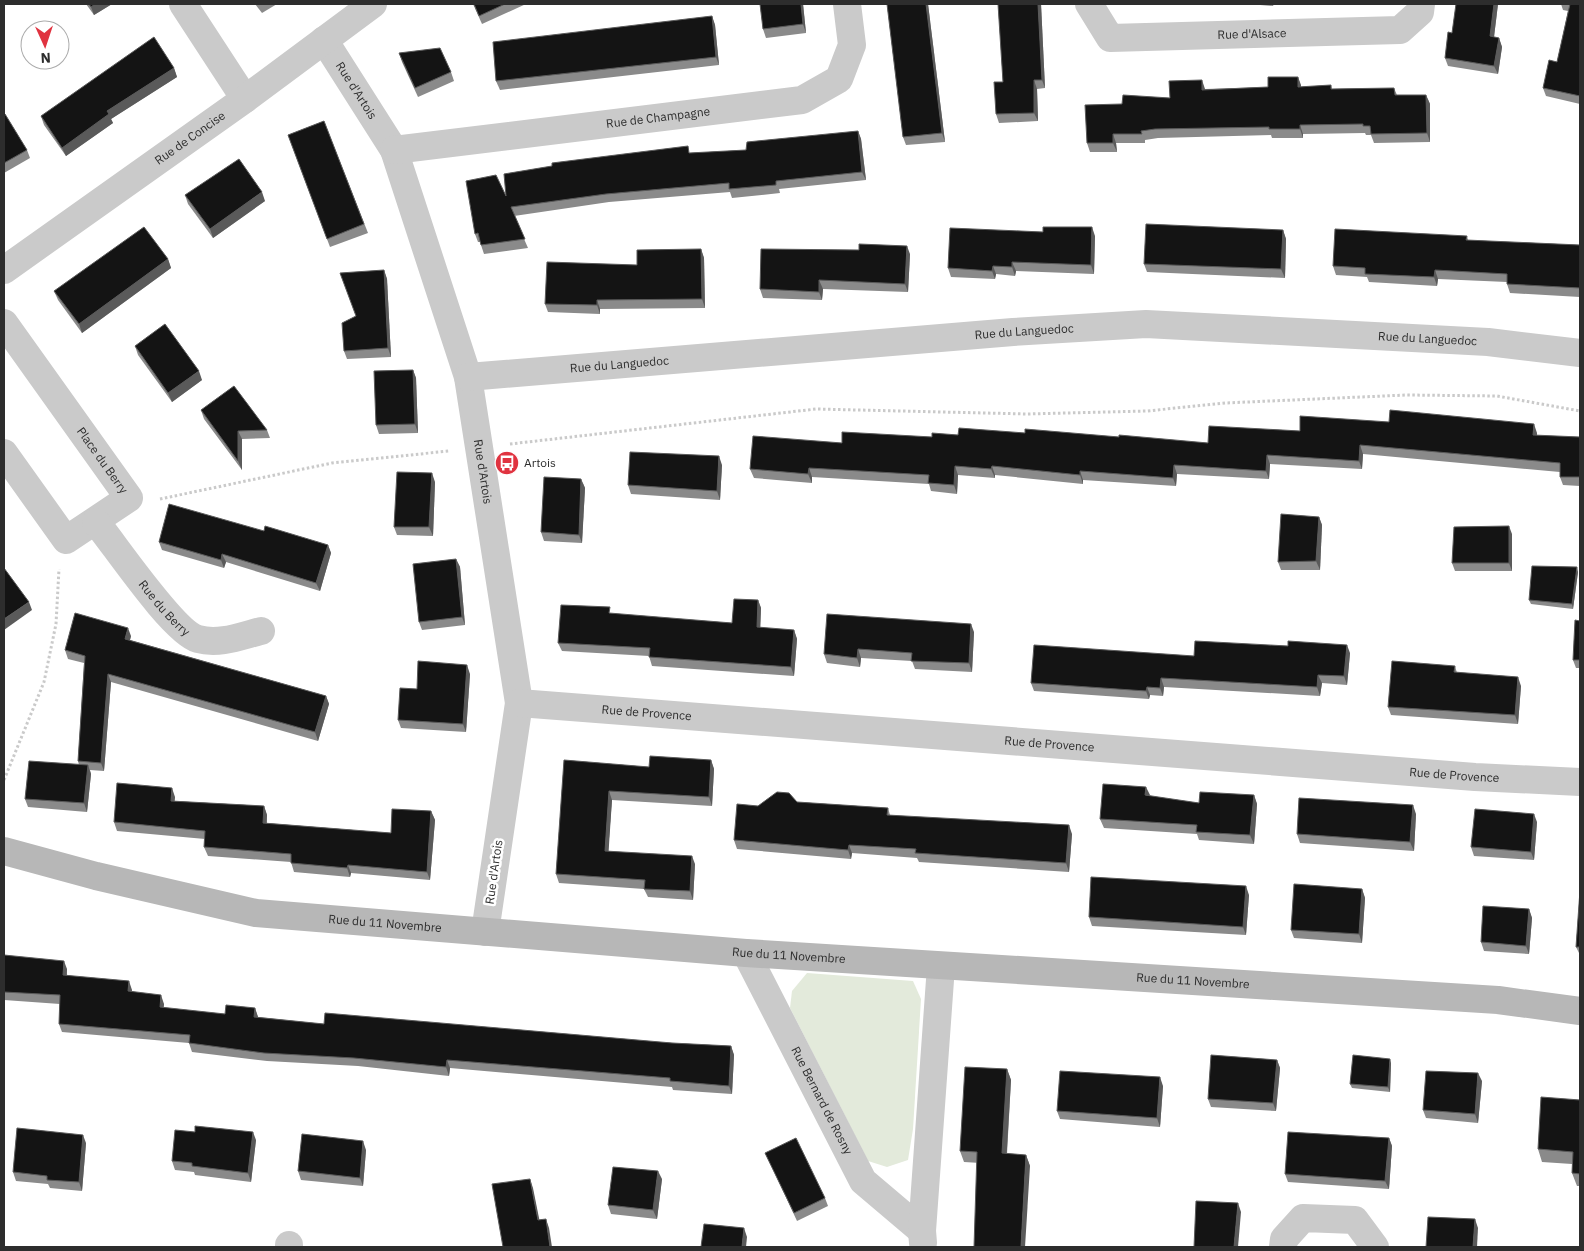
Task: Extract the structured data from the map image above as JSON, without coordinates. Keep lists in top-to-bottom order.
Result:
{
  "streets": {
    "street": [
      "Rue d'Alsace",
      "Rue d'Artois",
      "Rue de Champagne",
      "Rue de Concise",
      "Rue du Languedoc",
      "Place du Berry",
      "Rue du Berry",
      "Rue de Provence",
      "Rue du 11 Novembre",
      "Rue Bernard de Rosny"
    ]
  },
  "crossings": [
    ["Rue d'Artois", "Rue de Champagne"],
    ["Rue d'Artois", "Rue de Concise"],
    ["Rue d'Artois", "Rue du Languedoc"],
    ["Rue d'Artois", "Rue de Provence"],
    ["Rue d'Artois", "Rue du 11 Novembre"],
    ["Place du Berry", "Rue du Berry"],
    ["Rue du 11 Novembre", "Rue Bernard de Rosny"]
  ],
  "places": {
    "bus stop": ["Artois"]
  },
  "north": "bottom"
}
